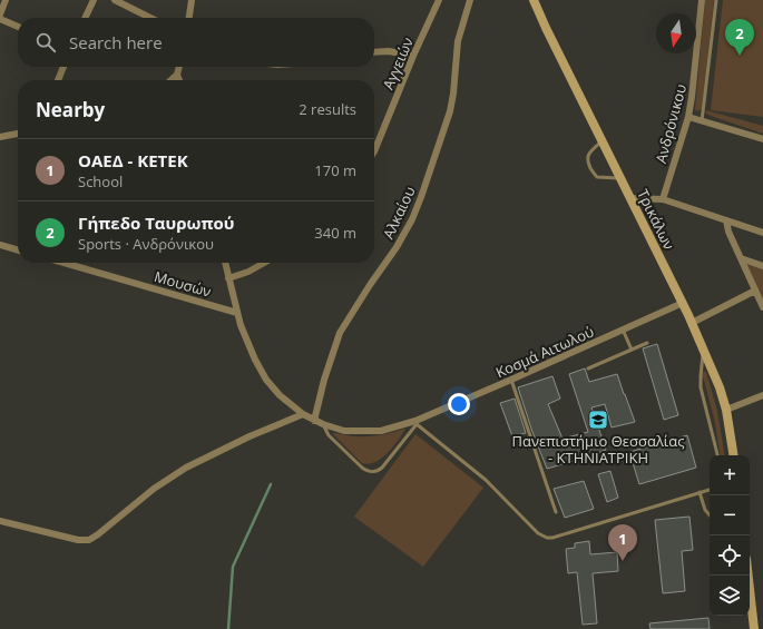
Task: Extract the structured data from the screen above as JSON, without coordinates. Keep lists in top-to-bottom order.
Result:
{
  "streets": {
    "main road": ["Τρικάλων"],
    "street": [
      "Αγγειών",
      "Ανδρόνικου",
      "Αλκαίου",
      "Μουσών",
      "Κοσμά Αιτωλού"
    ]
  },
  "crossings": [
    ["Αλκαίου", "Κοσμά Αιτωλού"],
    ["Τρικάλων", "Κοσμά Αιτωλού"],
    ["Μουσών", "Κοσμά Αιτωλού"]
  ],
  "places": {
    "school or university": ["Πανεπιστήμιο Θεσσαλίας - ΚΤΗΝΙΑΤΡΙΚΗ"]
  },
  "north": "bottom",
  "page": {
    "search": "Search here",
    "pins": ["2", "1"],
    "heading": ["Nearby", "2 results"],
    "list": [
      {
        "mark": "1",
        "name": "ΟΑΕΔ - ΚΕΤΕΚ",
        "note": "School",
        "value": "170 m"
      },
      {
        "mark": "2",
        "name": "Γήπεδο Ταυρωπού",
        "note": "Sports · Ανδρόνικου",
        "value": "340 m"
      }
    ],
    "map_buttons": ["+", "−"]
  }
}
